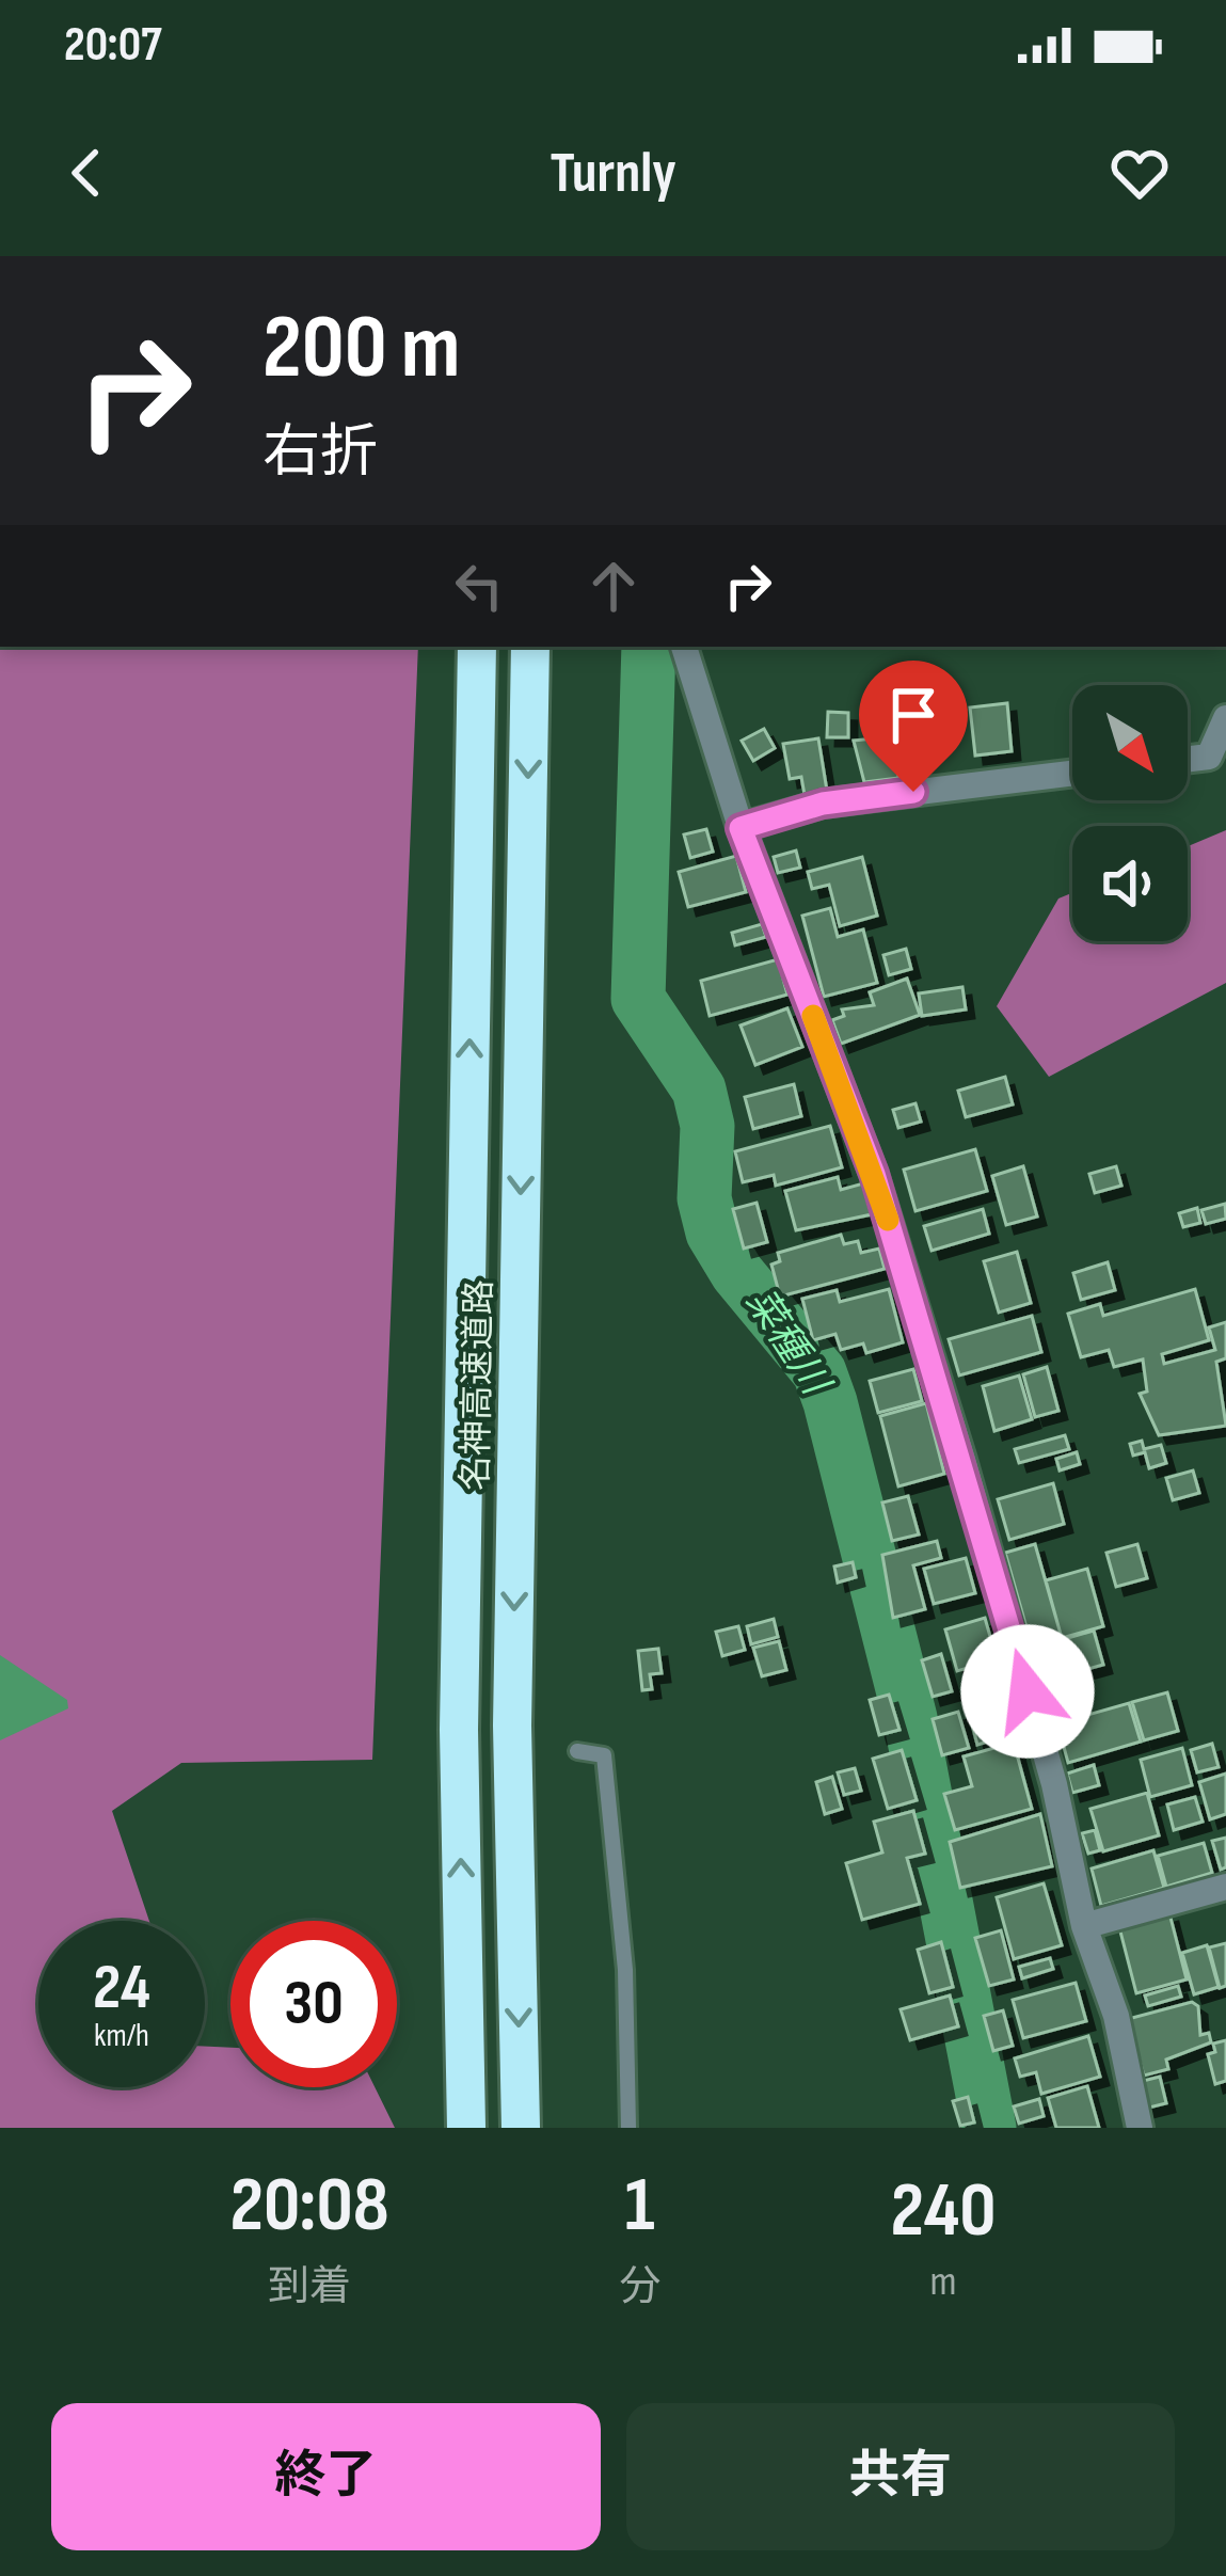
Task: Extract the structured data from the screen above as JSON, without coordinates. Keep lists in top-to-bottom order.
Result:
{
  "streets": {
    "highway": ["名神高速道路"]
  },
  "water": ["菜種川"],
  "north": "bottom right",
  "page": {
    "status": "20:07",
    "header": "Turnly",
    "turn": ["200 m", "右折"],
    "speed": "24 km/h",
    "limit": "30",
    "eta": [
      "20:08",
      "到着",
      "1",
      "分",
      "240",
      "m"
    ],
    "buttons": ["終了", "共有"]
  }
}
